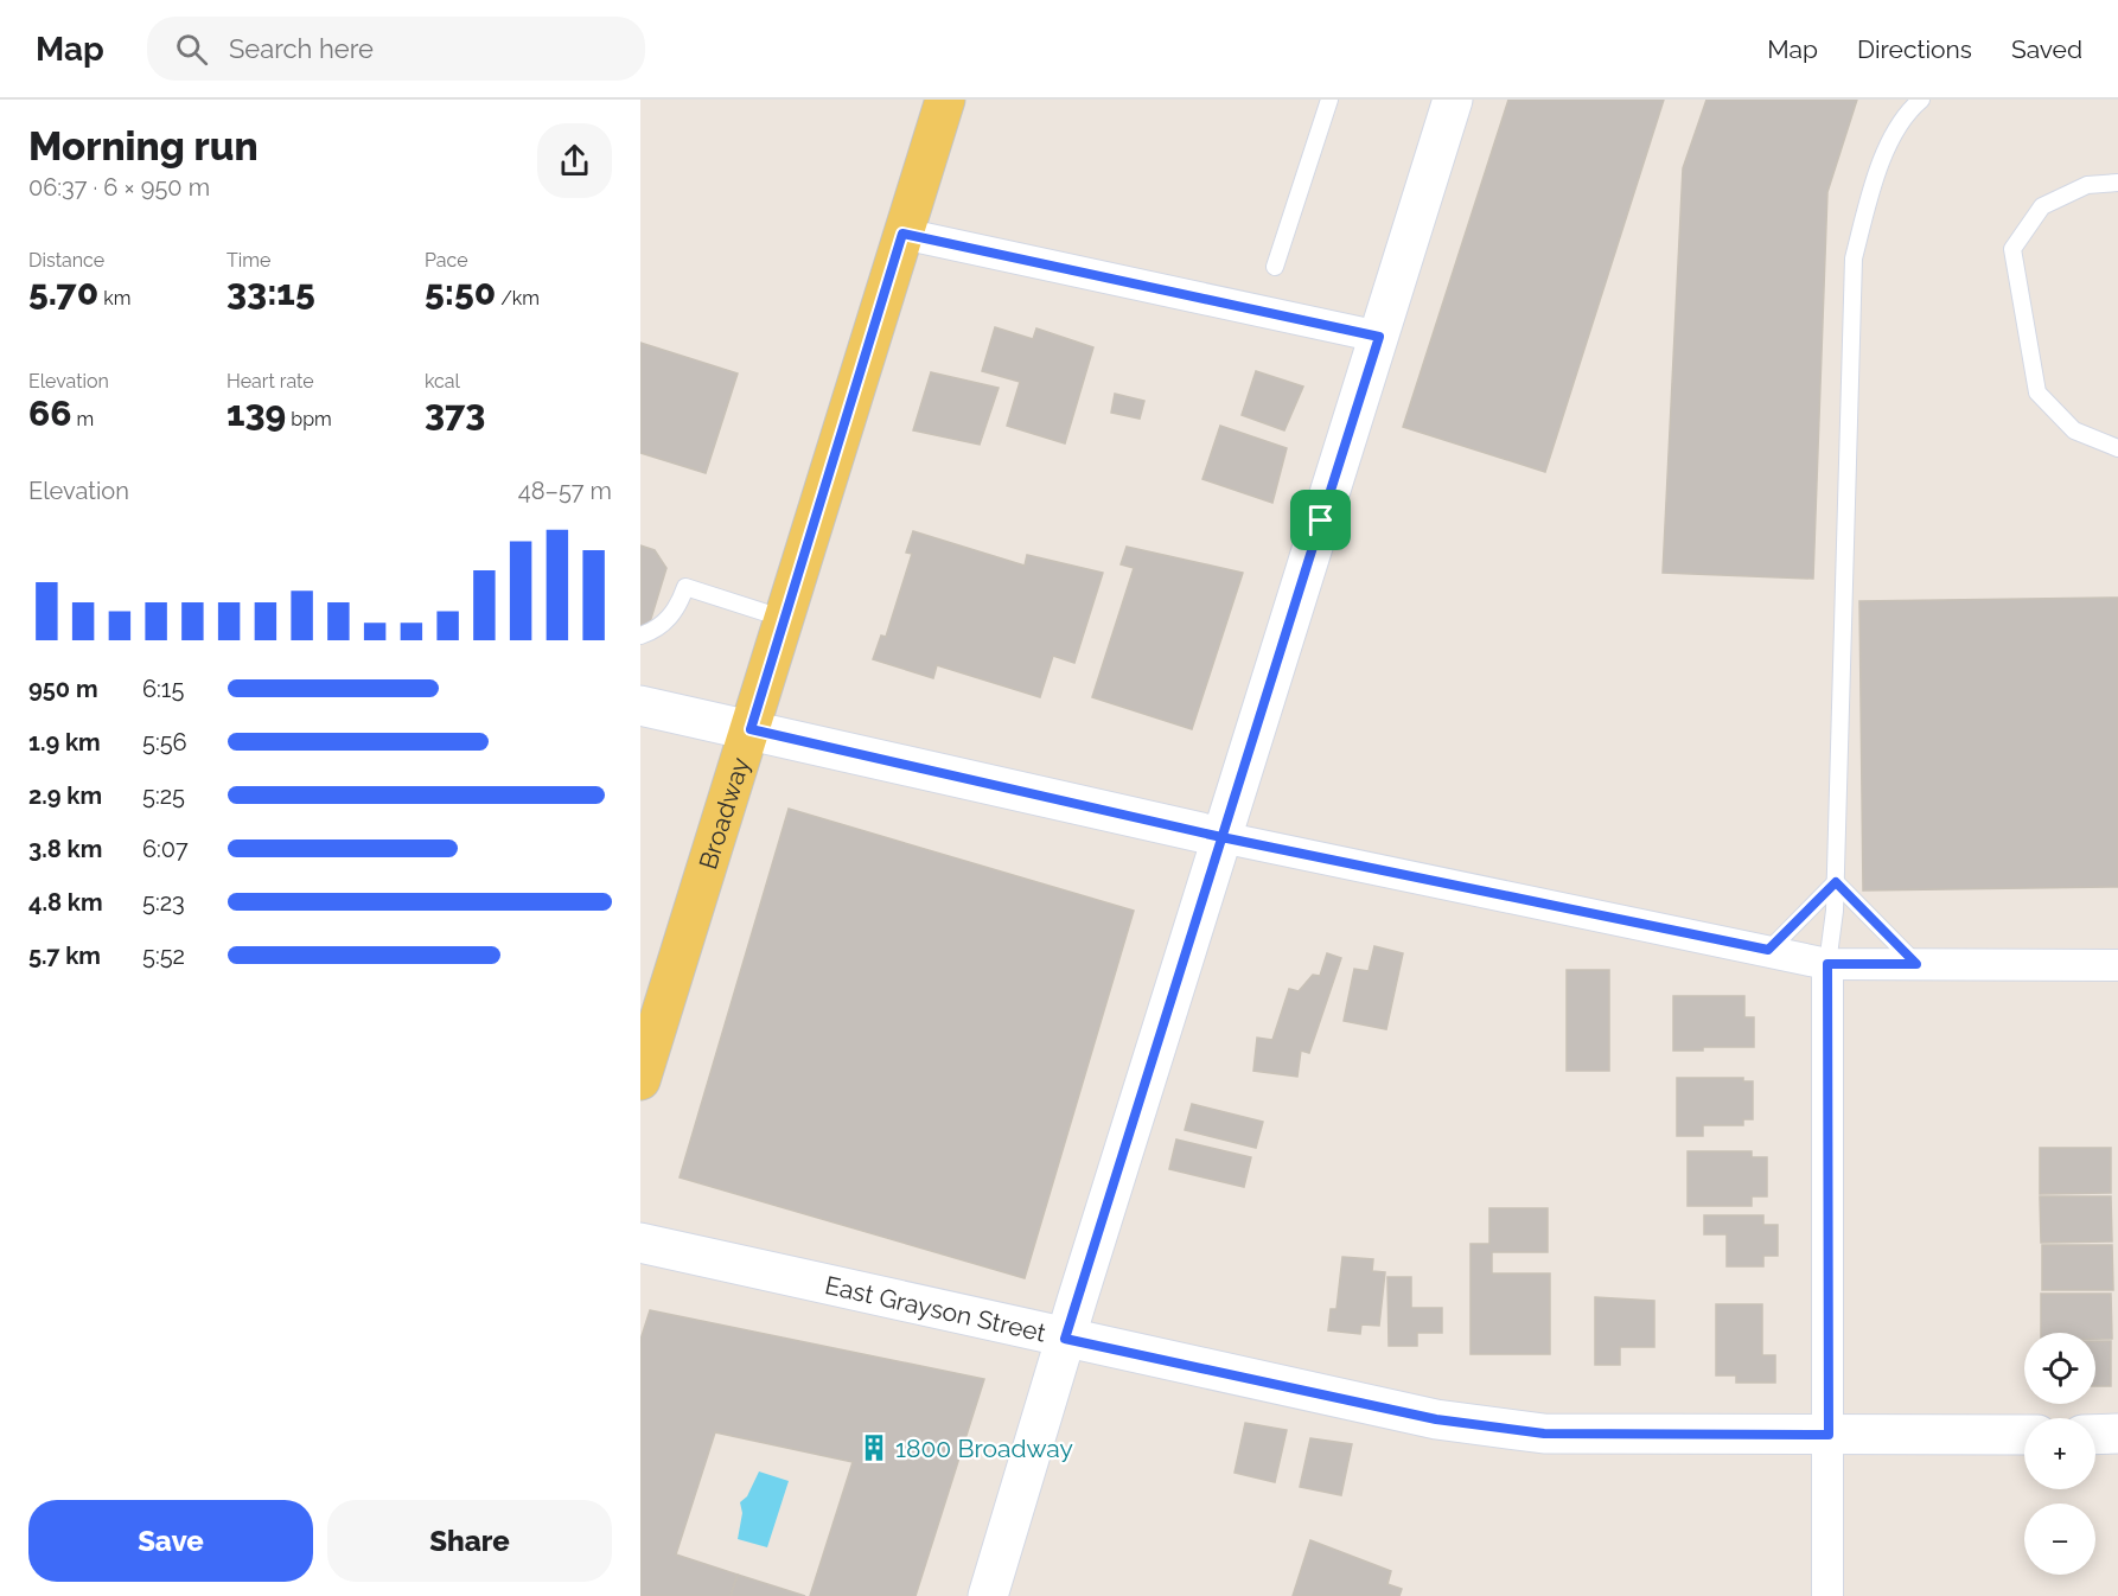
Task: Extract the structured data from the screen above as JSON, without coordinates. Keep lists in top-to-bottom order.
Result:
{
  "streets": {
    "main road": ["Broadway"],
    "street": ["East Grayson Street"]
  },
  "places": {
    "building": ["1800 Broadway"]
  },
  "page": {
    "header": "Map",
    "search": "Search here",
    "nav": ["Map", "Directions", "Saved"],
    "heading": ["Morning run", "06:37 · 6 × 950 m"],
    "stats": [
      ["Distance", "5.70 km"],
      ["Time", "33:15"],
      ["Pace", "5:50 /km"],
      ["Elevation", "66 m"],
      ["Heart rate", "139 bpm"],
      ["kcal", "373"]
    ],
    "chart": ["Elevation", "48–57 m"],
    "list": [
      {
        "name": "950 m",
        "note": "6:15"
      },
      {
        "name": "1.9 km",
        "note": "5:56"
      },
      {
        "name": "2.9 km",
        "note": "5:25"
      },
      {
        "name": "3.8 km",
        "note": "6:07"
      },
      {
        "name": "4.8 km",
        "note": "5:23"
      },
      {
        "name": "5.7 km",
        "note": "5:52"
      }
    ],
    "map_buttons": ["+", "−"],
    "buttons": ["Save", "Share"]
  }
}
